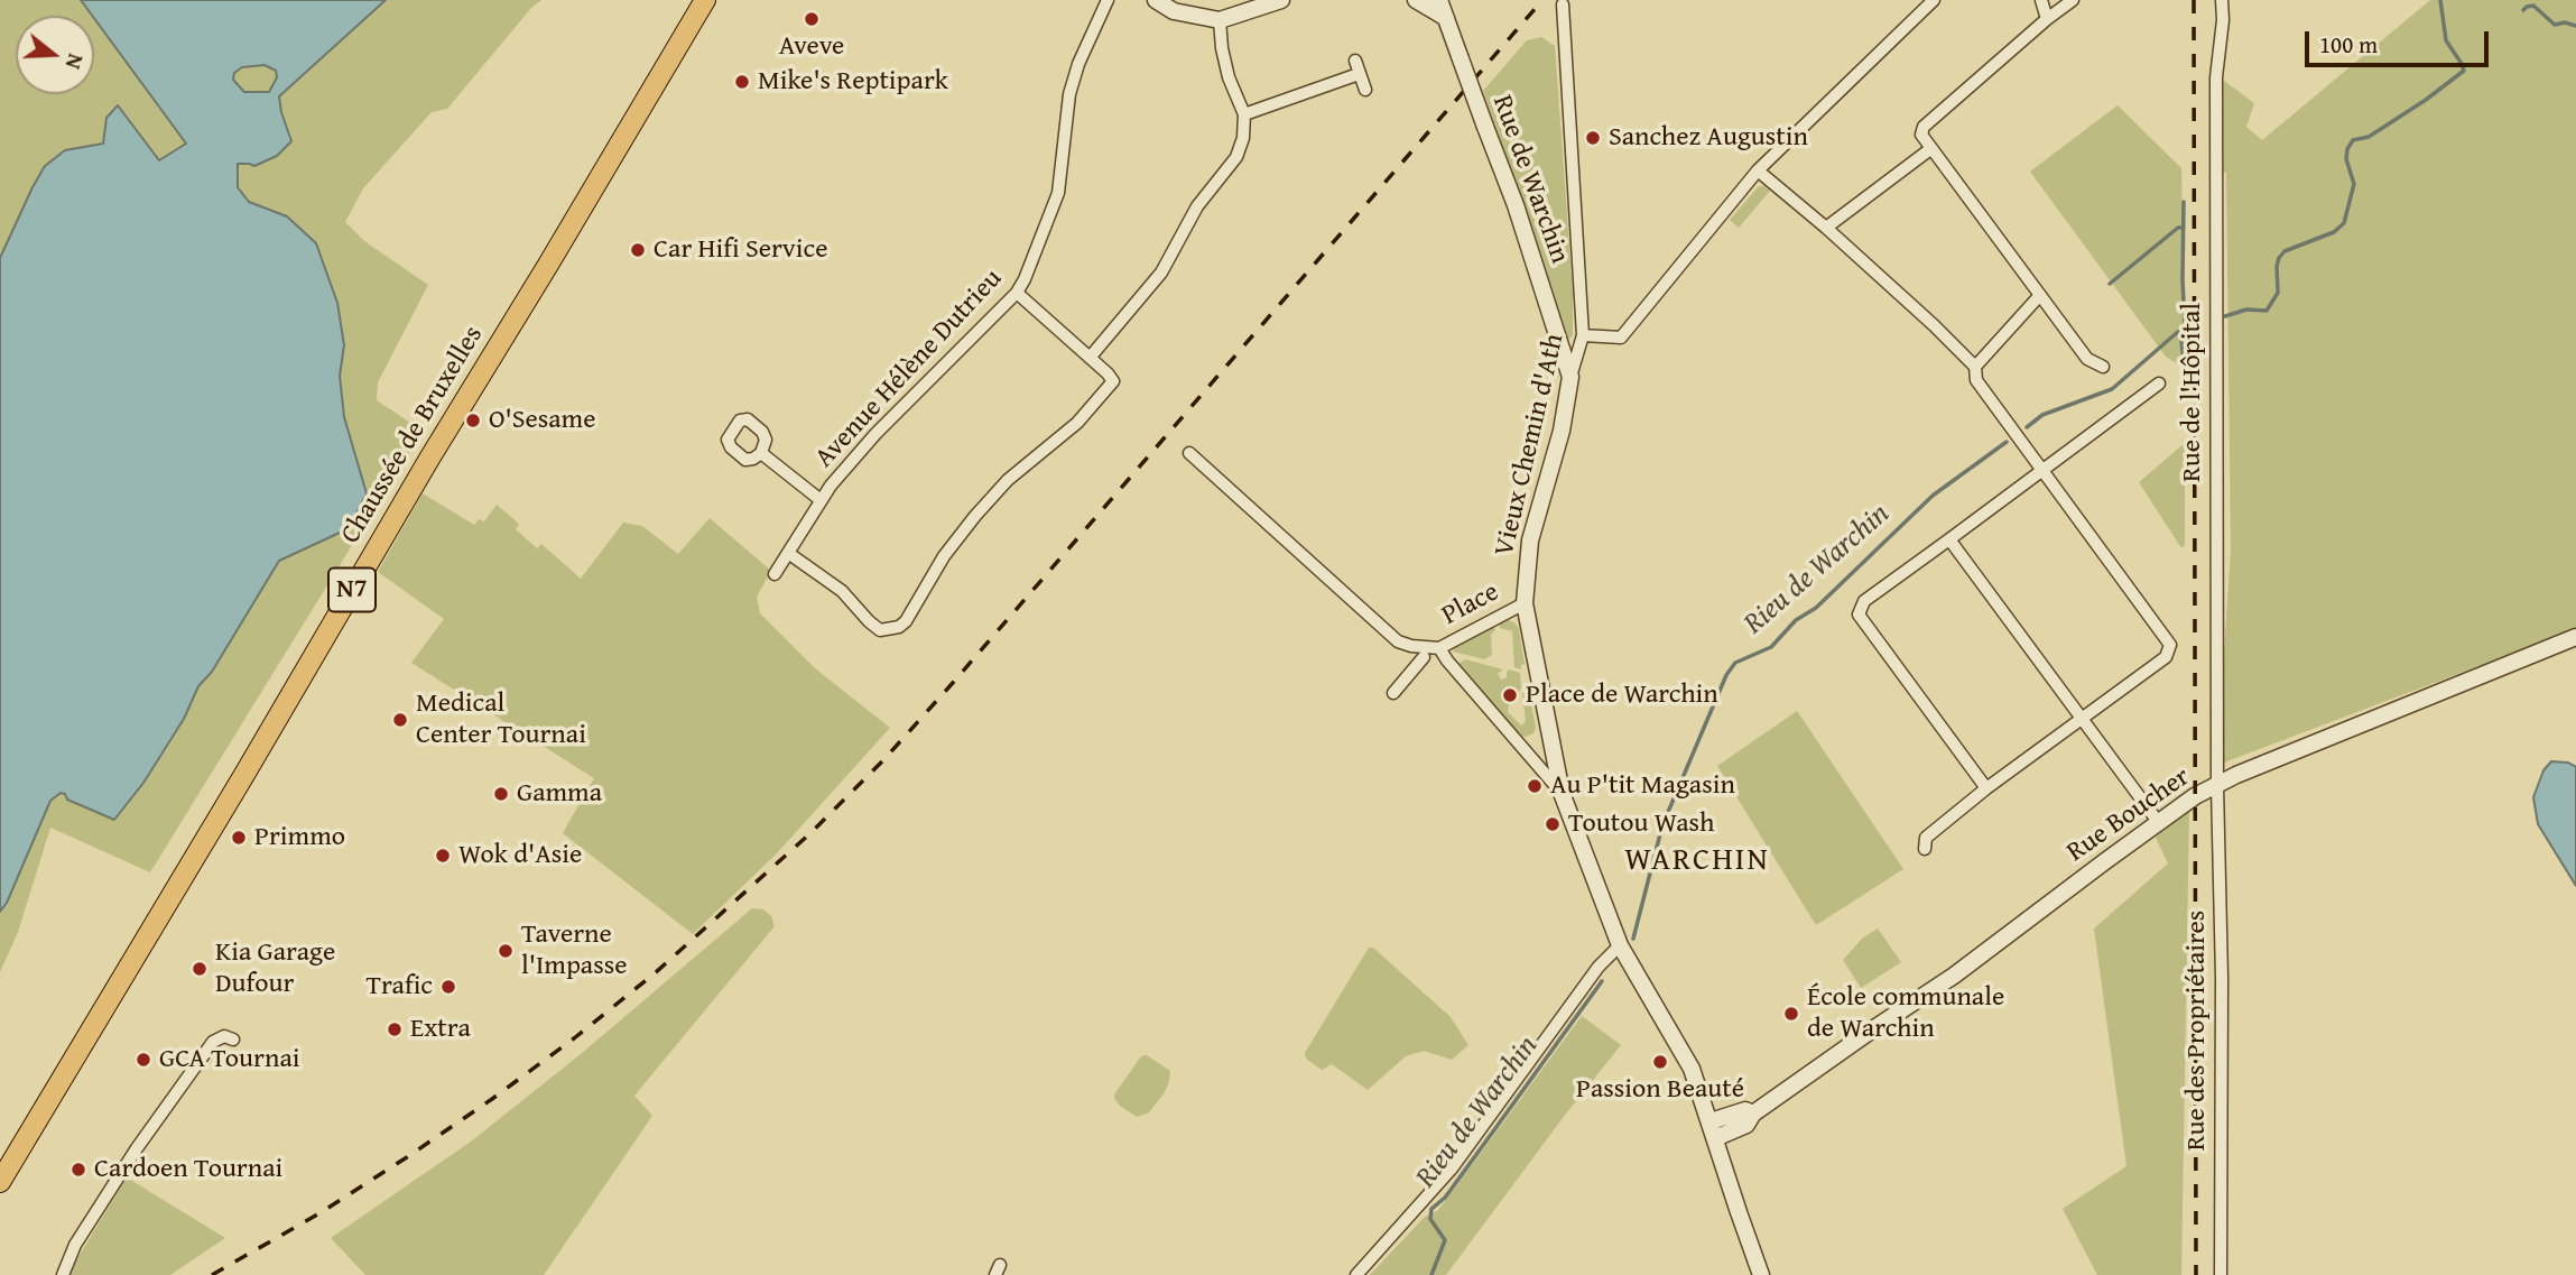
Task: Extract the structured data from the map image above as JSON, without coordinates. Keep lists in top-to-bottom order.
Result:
{
  "streets": {
    "main road": ["Chaussée de Bruxelles", "N7"],
    "street": [
      "Rue de Warchin",
      "Avenue Hélène Dutrieu",
      "Rue de l'Hôpital",
      "Vieux Chemin d'Ath",
      "Place",
      "Rue Boucher",
      "Rue des Propriétaires"
    ]
  },
  "crossings": [
    ["Rue de Warchin", "Vieux Chemin d'Ath"],
    ["Rue de l'Hôpital", "Rue Boucher"],
    ["Rue de l'Hôpital", "Rue des Propriétaires"],
    ["Vieux Chemin d'Ath", "Place"],
    ["Vieux Chemin d'Ath", "Rue Boucher"],
    ["Rue Boucher", "Rue des Propriétaires"]
  ],
  "districts": ["WARCHIN"],
  "water": ["Rieu de Warchin"],
  "places": [
    "Aveve",
    "Mike's Reptipark",
    "Sanchez Augustin",
    "Car Hifi Service",
    "O'Sesame",
    "Place de Warchin",
    "Medical Center Tournai",
    "Au P'tit Magasin",
    "Gamma",
    "Toutou Wash",
    "Primmo",
    "Wok d'Asie",
    "Taverne l'Impasse",
    "Kia Garage Dufour",
    "Trafic",
    "École communale de Warchin",
    "Extra",
    "GCA Tournai",
    "Passion Beauté",
    "Cardoen Tournai"
  ],
  "scale_bar": "100 m",
  "north": "right"
}
